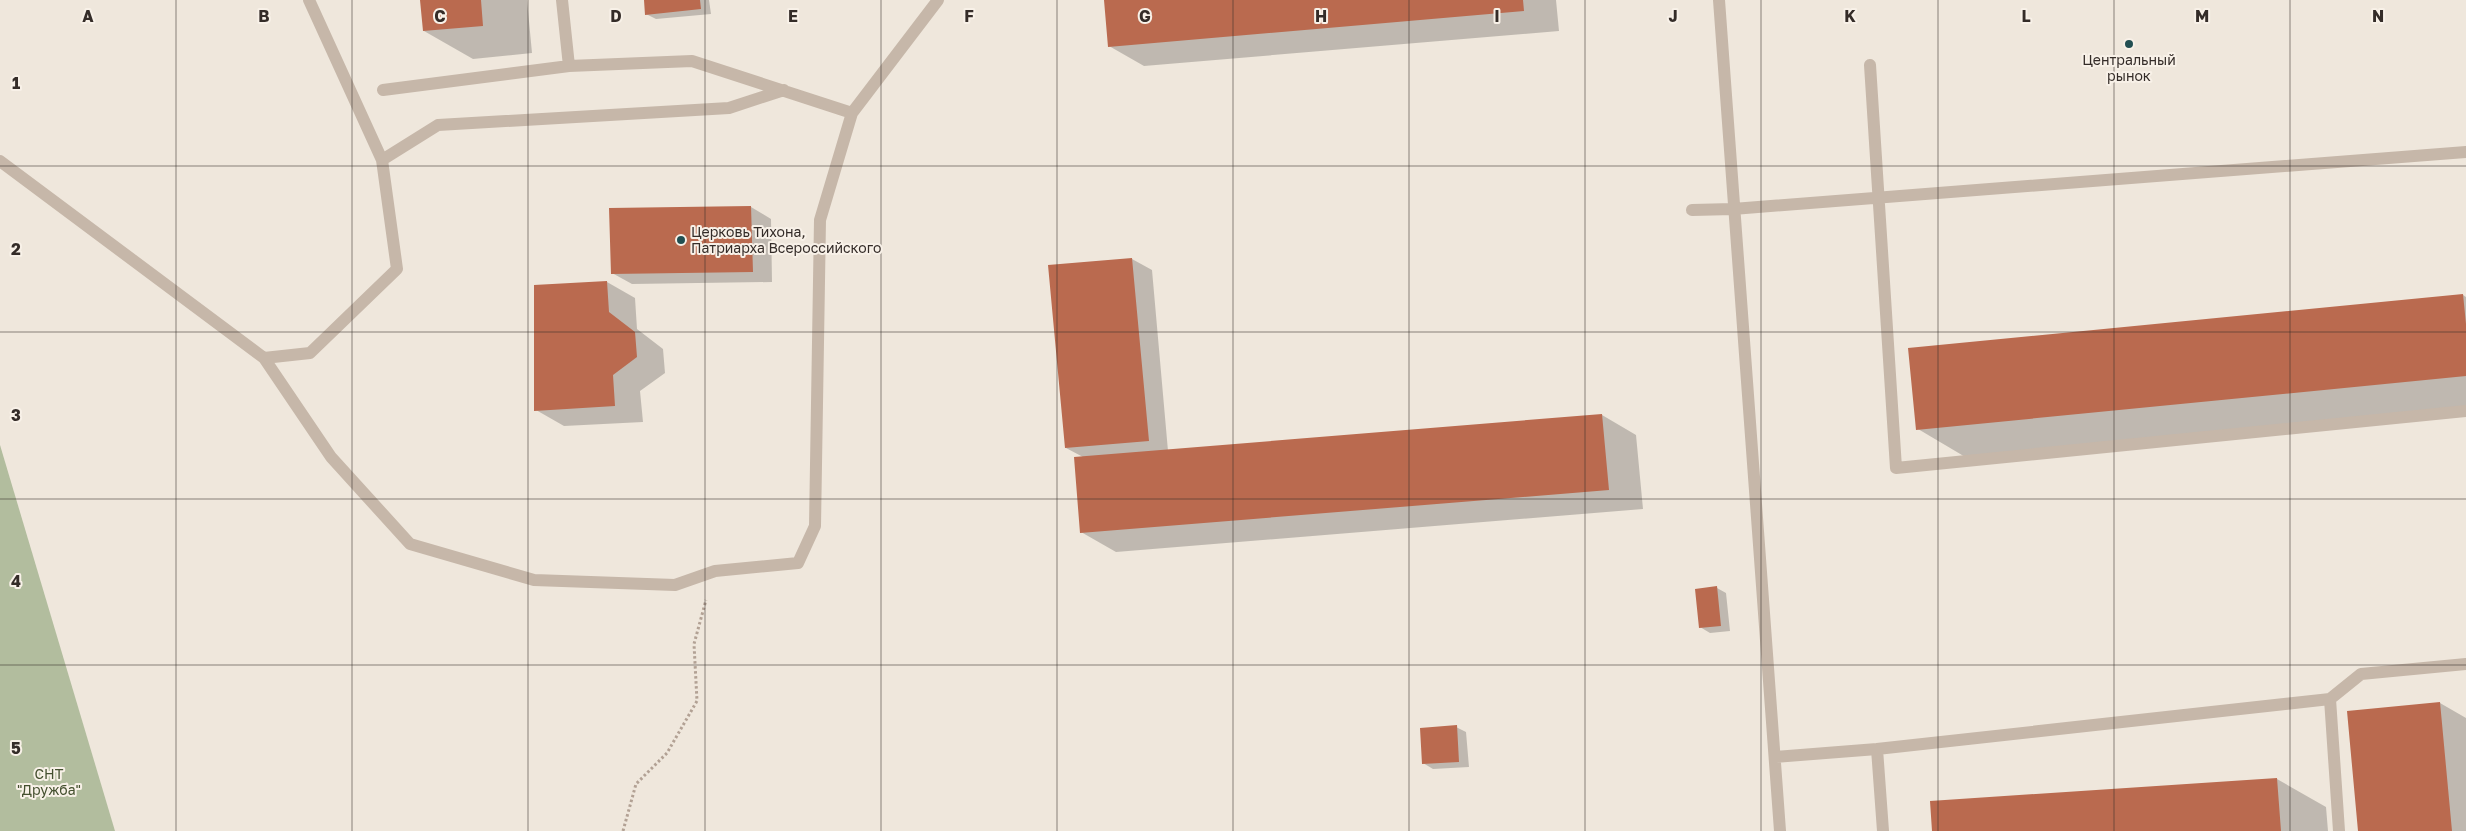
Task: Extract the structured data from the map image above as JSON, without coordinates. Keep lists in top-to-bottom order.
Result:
{
  "parks": ["СНТ \"Дружба\""],
  "places": ["Центральный рынок", "Церковь Тихона, Патриарха Всероссийского"],
  "grid": {
    "columns": [
      "A",
      "B",
      "C",
      "D",
      "E",
      "F",
      "G",
      "H",
      "I",
      "J",
      "K",
      "L",
      "M",
      "N"
    ],
    "rows": [
      "1",
      "2",
      "3",
      "4",
      "5"
    ]
  }
}
